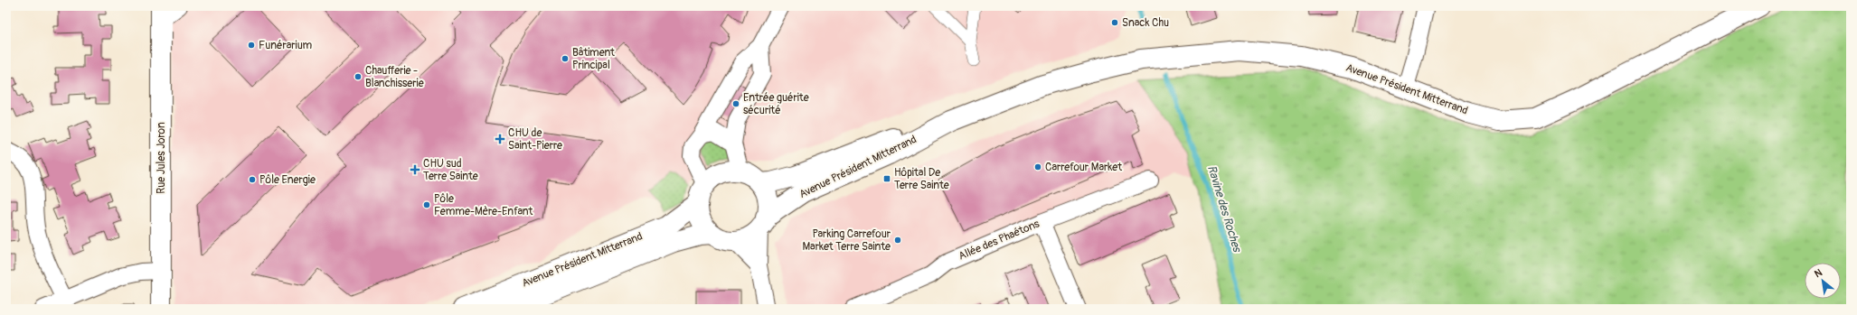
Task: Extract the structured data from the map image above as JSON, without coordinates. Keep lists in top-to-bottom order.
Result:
{
  "streets": {
    "main road": ["Avenue Président Mitterrand", "Rue Jules Joron"],
    "street": ["Allée des Phaétons"]
  },
  "water": ["Ravine des Roches"],
  "places": {
    "other": [
      "Snack Chu",
      "Funérarium",
      "Bâtiment Principal",
      "Chaufferie - Blanchisserie",
      "Entrée guérite sécurité",
      "Carrefour Market",
      "Pôle Energie",
      "Pôle Femme-Mère-Enfant",
      "Parking Carrefour Market Terre Sainte"
    ],
    "health": ["CHU de Saint-Pierre", "CHU sud Terre Sainte"],
    "transit": ["Hôpital De Terre Sainte"]
  },
  "north": "top left"
}
